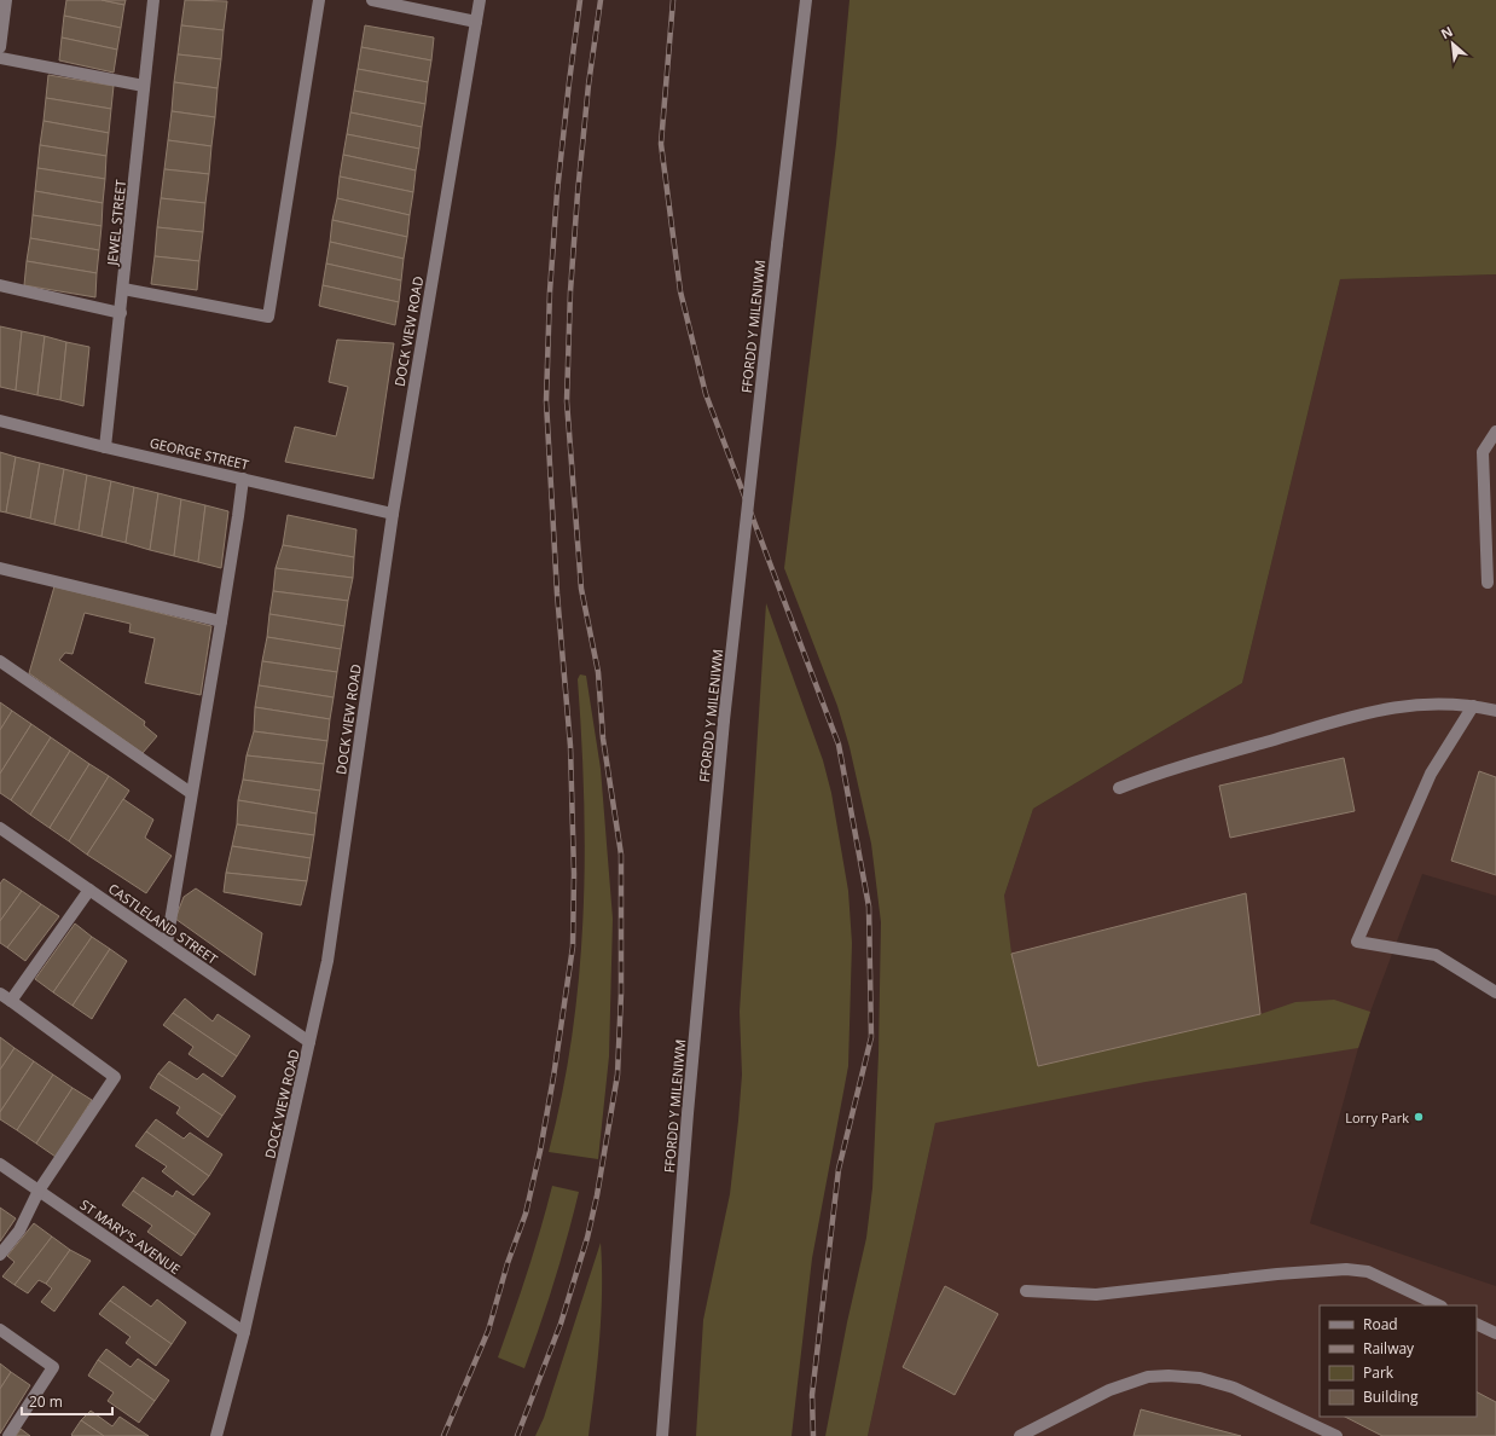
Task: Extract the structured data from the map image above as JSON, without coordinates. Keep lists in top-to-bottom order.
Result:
{
  "streets": {
    "street": [
      "JEWEL STREET",
      "FFORDD Y MILENIWM",
      "DOCK VIEW ROAD",
      "GEORGE STREET",
      "CASTLELAND STREET",
      "ST MARY'S AVENUE"
    ]
  },
  "crossings": [
    ["JEWEL STREET", "GEORGE STREET"],
    ["DOCK VIEW ROAD", "GEORGE STREET"],
    ["DOCK VIEW ROAD", "CASTLELAND STREET"],
    ["DOCK VIEW ROAD", "ST MARY'S AVENUE"]
  ],
  "places": ["Lorry Park"],
  "legend": [
    "Road",
    "Railway",
    "Park",
    "Building"
  ],
  "scale_bar": "20 m",
  "north": "top left"
}
